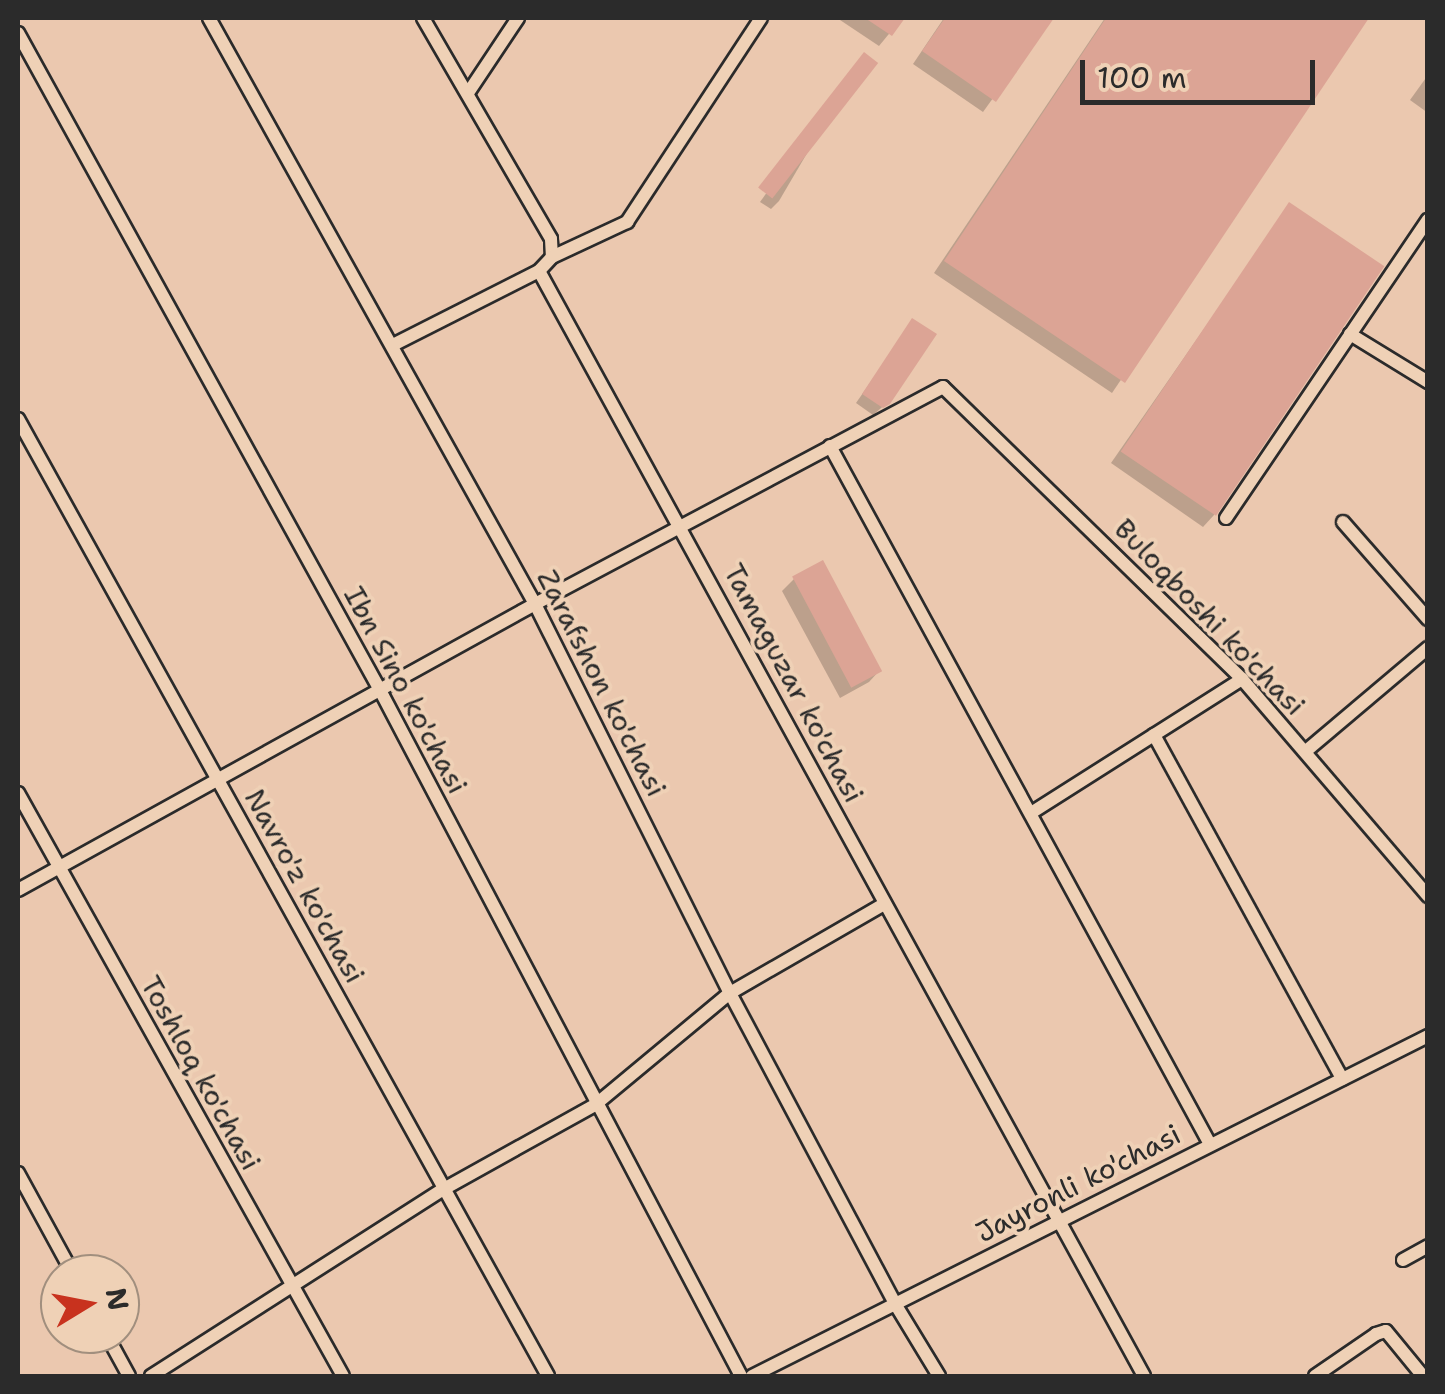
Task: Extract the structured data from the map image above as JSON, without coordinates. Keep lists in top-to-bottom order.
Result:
{
  "streets": {
    "street": [
      "Buloqboshi ko'chasi",
      "Zarafshon ko'chasi",
      "Tamaguzar ko'chasi",
      "Ibn Sino ko'chasi",
      "Navro'z ko'chasi",
      "Toshloq ko'chasi",
      "Jayronli ko'chasi"
    ]
  },
  "crossings": [
    ["Zarafshon ko'chasi", "Jayronli ko'chasi"],
    ["Tamaguzar ko'chasi", "Jayronli ko'chasi"]
  ],
  "scale_bar": "100 m",
  "north": "right"
}
